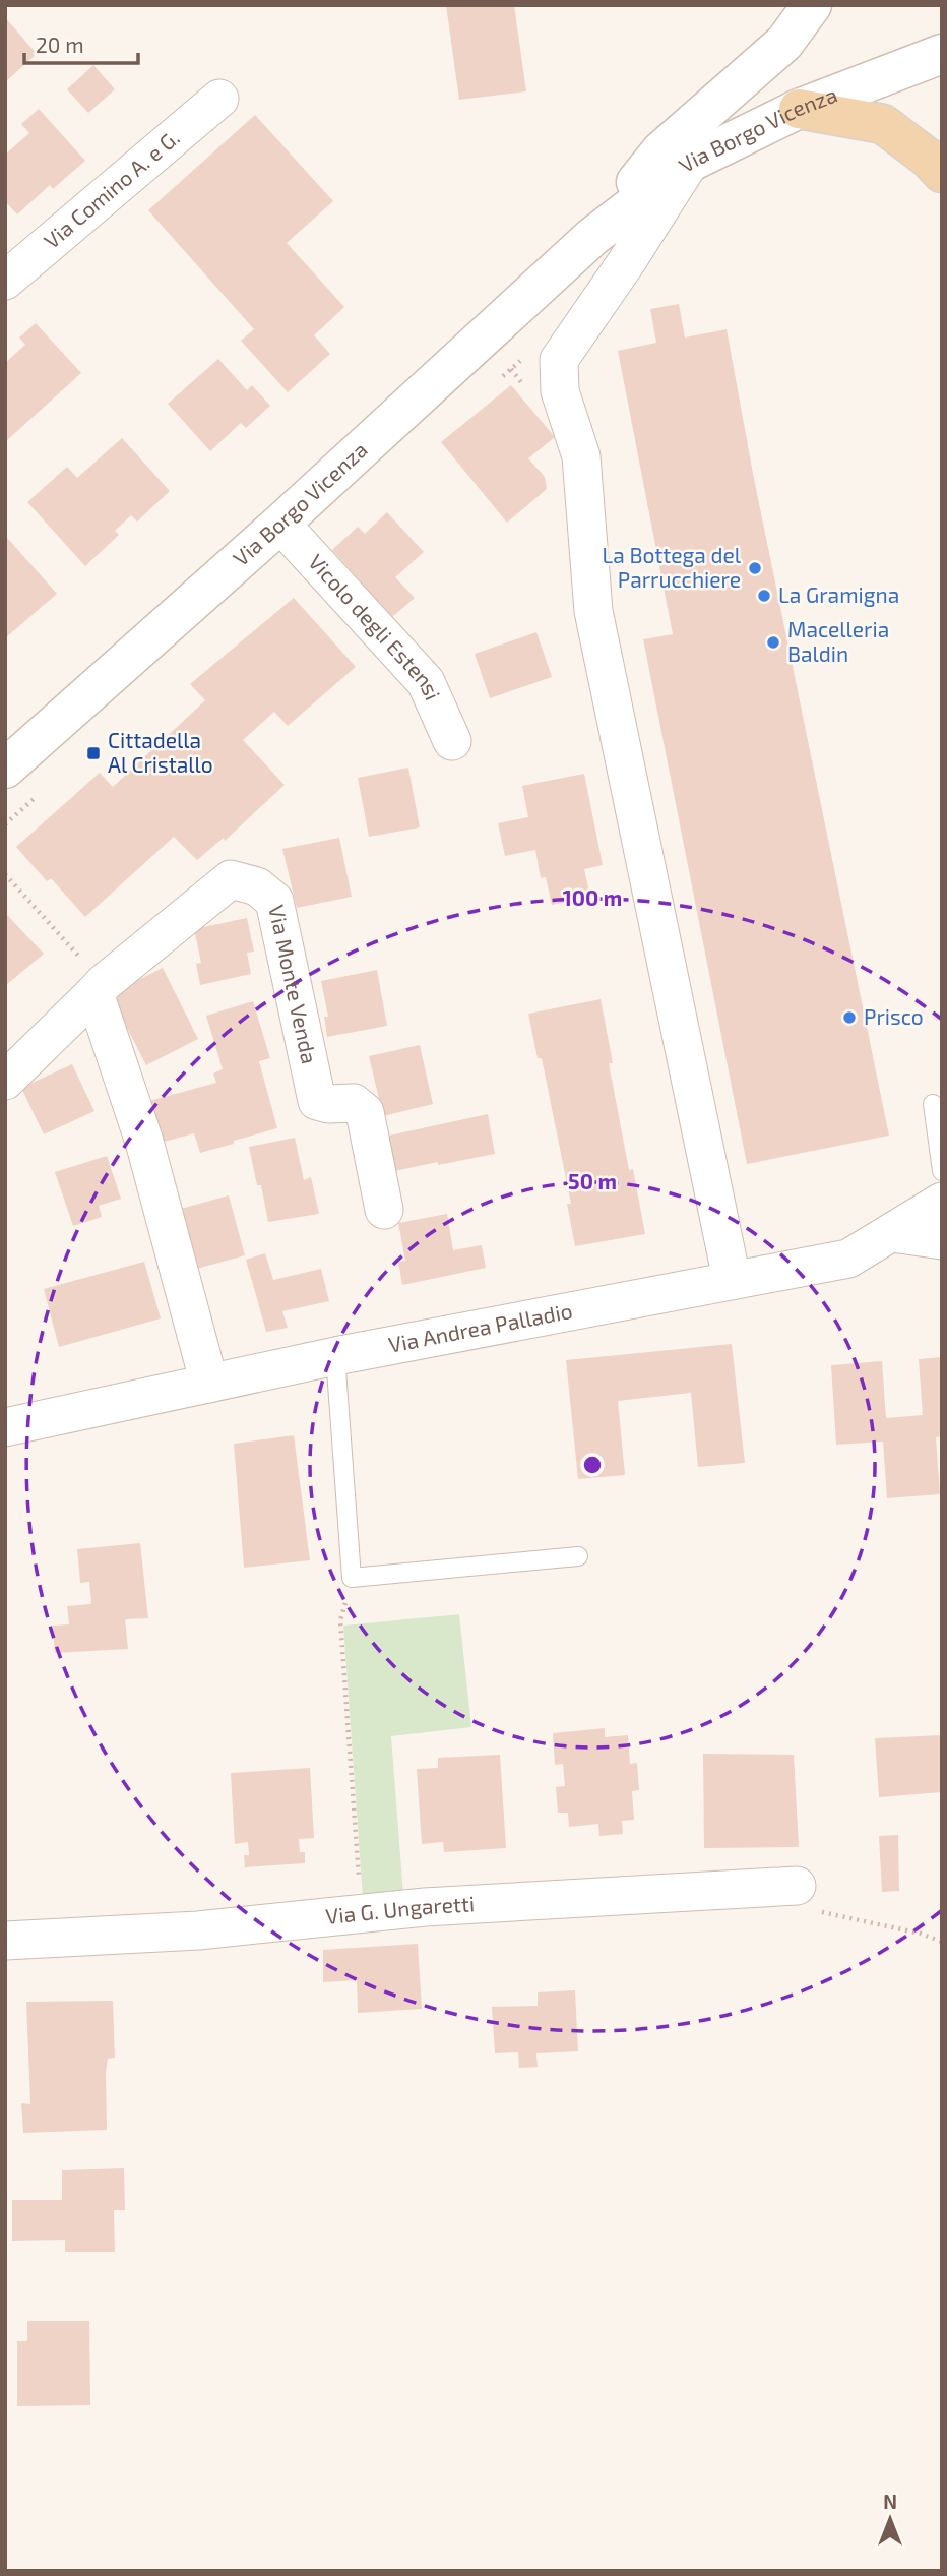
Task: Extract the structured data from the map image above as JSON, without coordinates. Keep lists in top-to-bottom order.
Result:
{
  "streets": {
    "street": [
      "Via Borgo Vicenza",
      "Via Comino A. e G.",
      "Vicolo degli Estensi",
      "Via Monte Venda",
      "Via Andrea Palladio",
      "Via G. Ungaretti"
    ]
  },
  "crossings": [
    ["Via Borgo Vicenza", "Vicolo degli Estensi"]
  ],
  "places": {
    "other": [
      "La Bottega del Parrucchiere",
      "La Gramigna",
      "Macelleria Baldin",
      "Prisco"
    ],
    "transit": ["Cittadella Al Cristallo"]
  },
  "scale_bar": "20 m",
  "north": "top",
  "rings": ["100 m", "50 m"]
}
